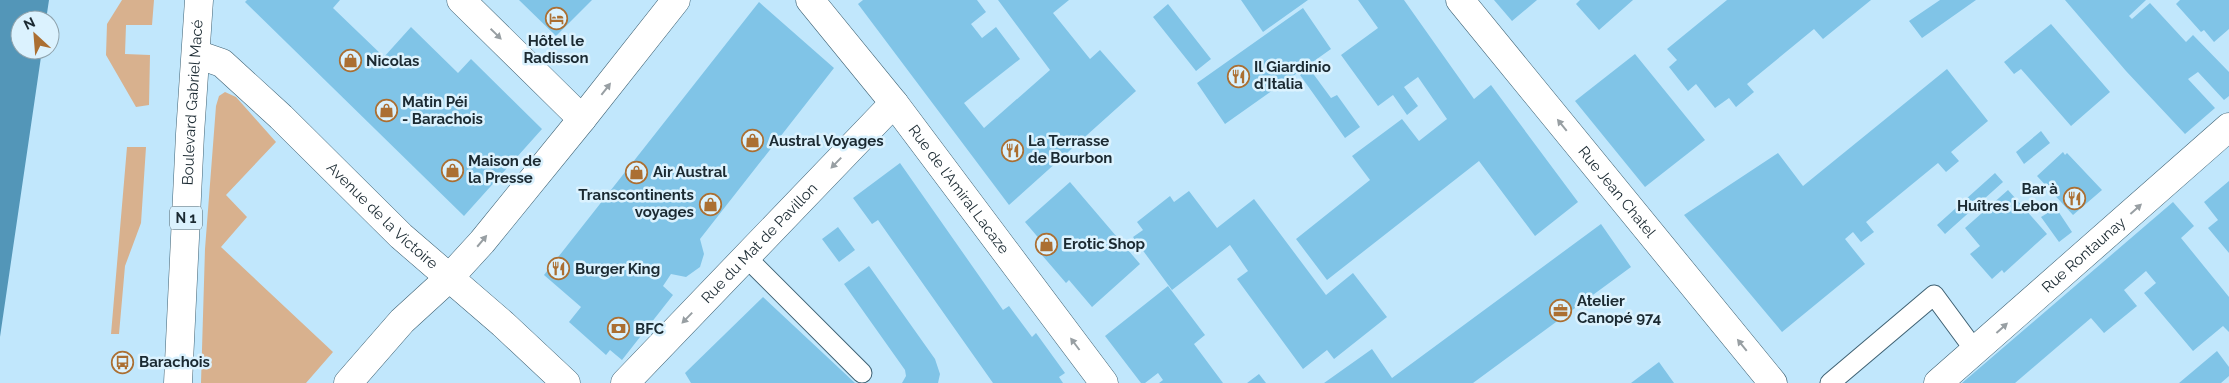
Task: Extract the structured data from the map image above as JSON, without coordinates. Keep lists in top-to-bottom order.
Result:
{
  "streets": {
    "street": [
      "Boulevard Gabriel Macé",
      "Rue de l'Amiral Lacaze",
      "Rue Jean Chatel",
      "Avenue de la Victoire",
      "N 1",
      "Rue du Mat de Pavillon",
      "Rue Rontaunay"
    ]
  },
  "crossings": [
    ["Boulevard Gabriel Macé", "Avenue de la Victoire"],
    ["Rue de l'Amiral Lacaze", "Rue du Mat de Pavillon"]
  ],
  "one_way": ["Rue de l'Amiral Lacaze", "Rue Jean Chatel", "Rue Rontaunay"],
  "places": {
    "hotel": ["Hôtel le Radisson"],
    "shop": [
      "Nicolas",
      "Matin Péi - Barachois",
      "Austral Voyages",
      "Maison de la Presse",
      "Air Austral",
      "Transcontinents voyages",
      "Erotic Shop"
    ],
    "restaurant": [
      "Il Giardinio d'Italia",
      "La Terrasse de Bourbon",
      "Bar à Huîtres Lebon",
      "Burger King"
    ],
    "office": ["Atelier Canopé 974"],
    "bank": ["BFC"],
    "bus stop": ["Barachois"]
  },
  "north": "top left"
}
